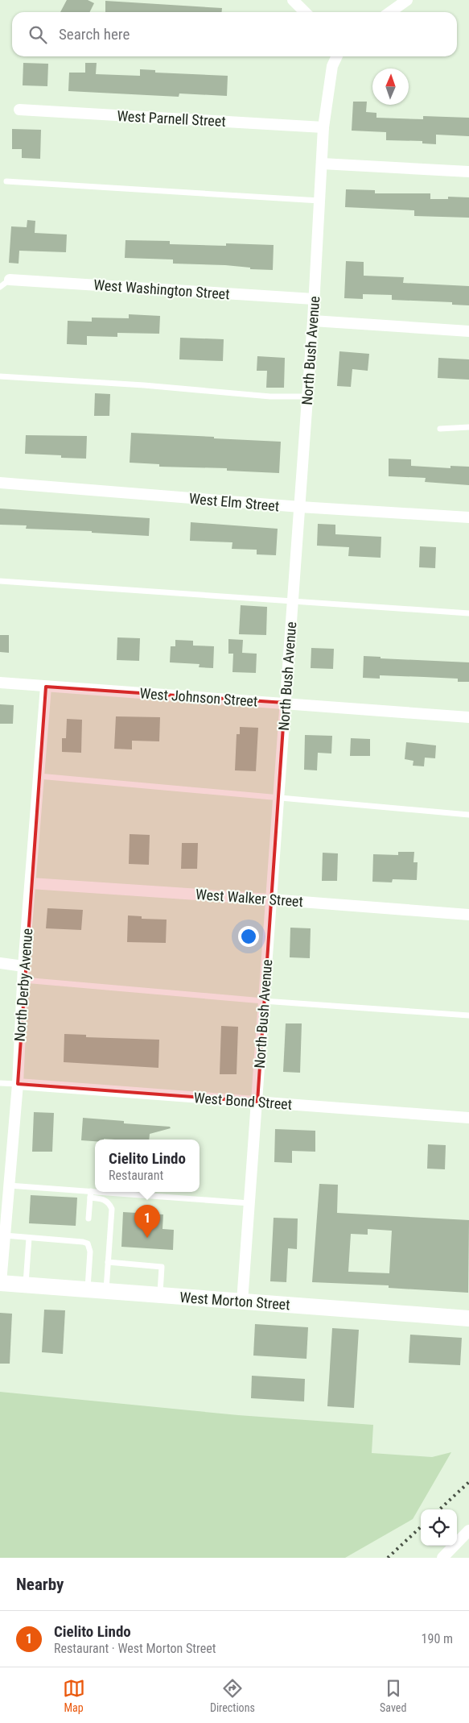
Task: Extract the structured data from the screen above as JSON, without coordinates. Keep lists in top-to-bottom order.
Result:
{
  "streets": {
    "main road": ["West Morton Street"],
    "street": [
      "West Parnell Street",
      "West Washington Street",
      "North Bush Avenue",
      "West Elm Street",
      "West Johnson Street",
      "West Walker Street",
      "North Derby Avenue",
      "West Bond Street"
    ]
  },
  "crossings": [
    ["West Parnell Street", "North Bush Avenue"],
    ["West Washington Street", "North Bush Avenue"],
    ["North Bush Avenue", "West Elm Street"],
    ["North Bush Avenue", "West Johnson Street"],
    ["North Bush Avenue", "West Walker Street"],
    ["North Bush Avenue", "West Bond Street"],
    ["North Bush Avenue", "West Morton Street"],
    ["West Johnson Street", "North Derby Avenue"],
    ["West Walker Street", "North Derby Avenue"],
    ["North Derby Avenue", "West Bond Street"],
    ["North Derby Avenue", "West Morton Street"]
  ],
  "north": "top",
  "page": {
    "search": "Search here",
    "popup": ["Cielito Lindo", "Restaurant"],
    "pins": "1",
    "heading": "Nearby",
    "list": [
      {
        "mark": "1",
        "name": "Cielito Lindo",
        "note": "Restaurant · West Morton Street",
        "value": "190 m"
      }
    ],
    "nav": ["Map", "Directions", "Saved"]
  }
}
